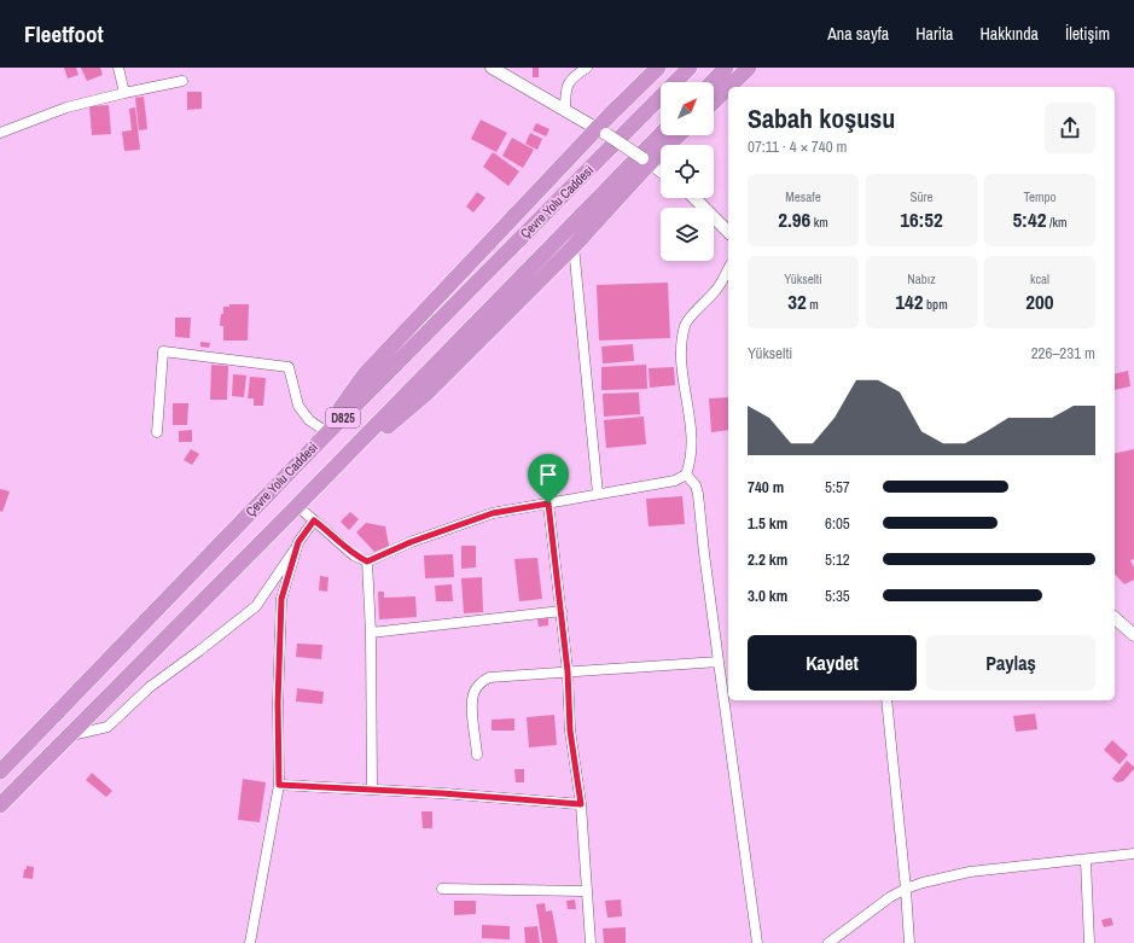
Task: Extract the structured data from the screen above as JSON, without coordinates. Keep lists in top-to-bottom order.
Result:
{
  "streets": {
    "highway": ["Çevre Yolu Caddesi", "D825"]
  },
  "north": "top right",
  "page": {
    "header": "Fleetfoot",
    "nav": [
      "Ana sayfa",
      "Harita",
      "Hakkında",
      "İletişim"
    ],
    "heading": ["Sabah koşusu", "07:11 · 4 × 740 m"],
    "stats": [
      ["Mesafe", "2.96 km"],
      ["Süre", "16:52"],
      ["Tempo", "5:42 /km"],
      ["Yükselti", "32 m"],
      ["Nabız", "142 bpm"],
      ["kcal", "200"]
    ],
    "chart": ["Yükselti", "226–231 m"],
    "list": [
      {
        "name": "740 m",
        "note": "5:57"
      },
      {
        "name": "1.5 km",
        "note": "6:05"
      },
      {
        "name": "2.2 km",
        "note": "5:12"
      },
      {
        "name": "3.0 km",
        "note": "5:35"
      }
    ],
    "buttons": ["Kaydet", "Paylaş"]
  }
}
